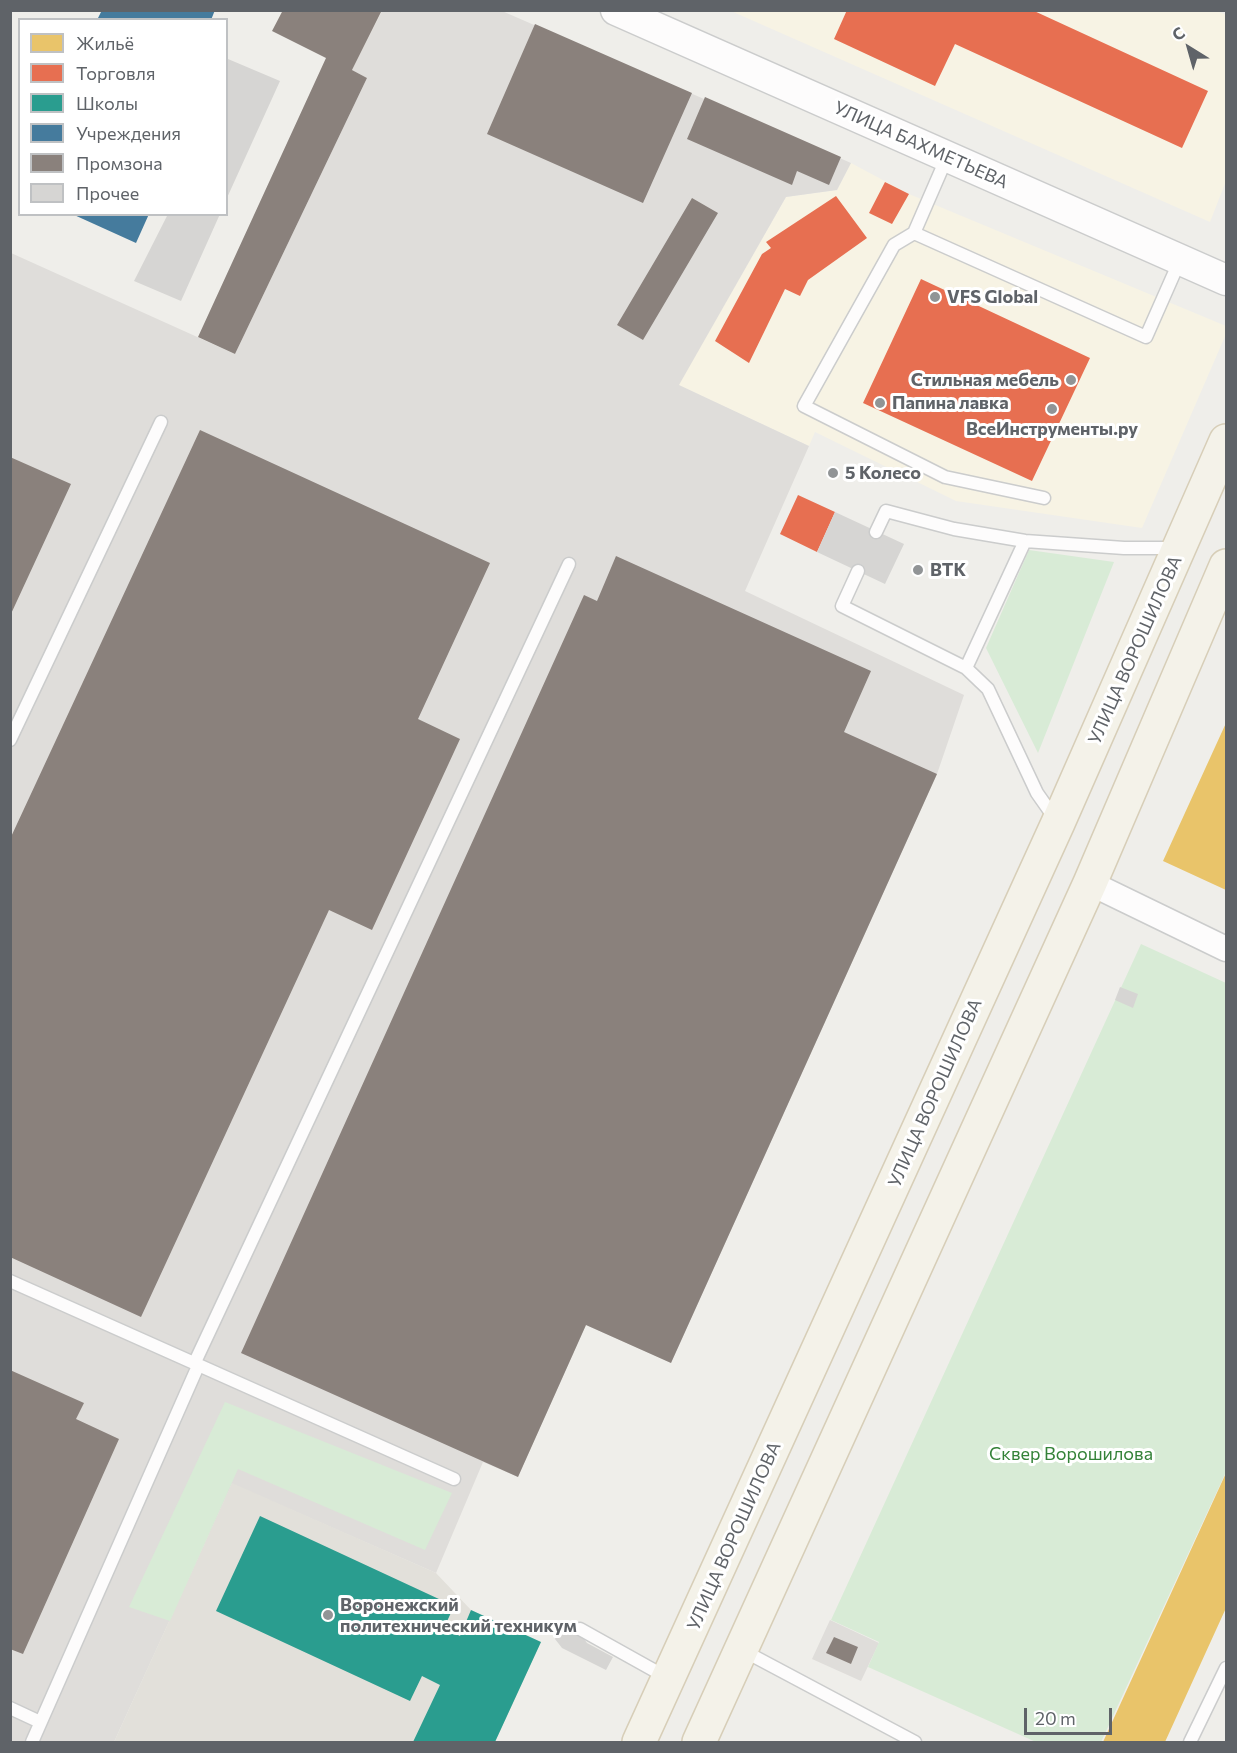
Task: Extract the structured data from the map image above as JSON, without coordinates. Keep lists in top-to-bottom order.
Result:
{
  "streets": {
    "main road": ["УЛИЦА ВОРОШИЛОВА"],
    "street": ["УЛИЦА БАХМЕТЬЕВА"]
  },
  "parks": ["Сквер Ворошилова"],
  "places": [
    "VFS Global",
    "Стильная мебель",
    "Папина лавка",
    "ВсеИнструменты.ру",
    "5 Колесо",
    "ВТК",
    "Воронежский политехнический техникум"
  ],
  "legend": [
    "Жильё",
    "Торговля",
    "Школы",
    "Учреждения",
    "Промзона",
    "Прочее"
  ],
  "scale_bar": "20 m",
  "north": "top left"
}
